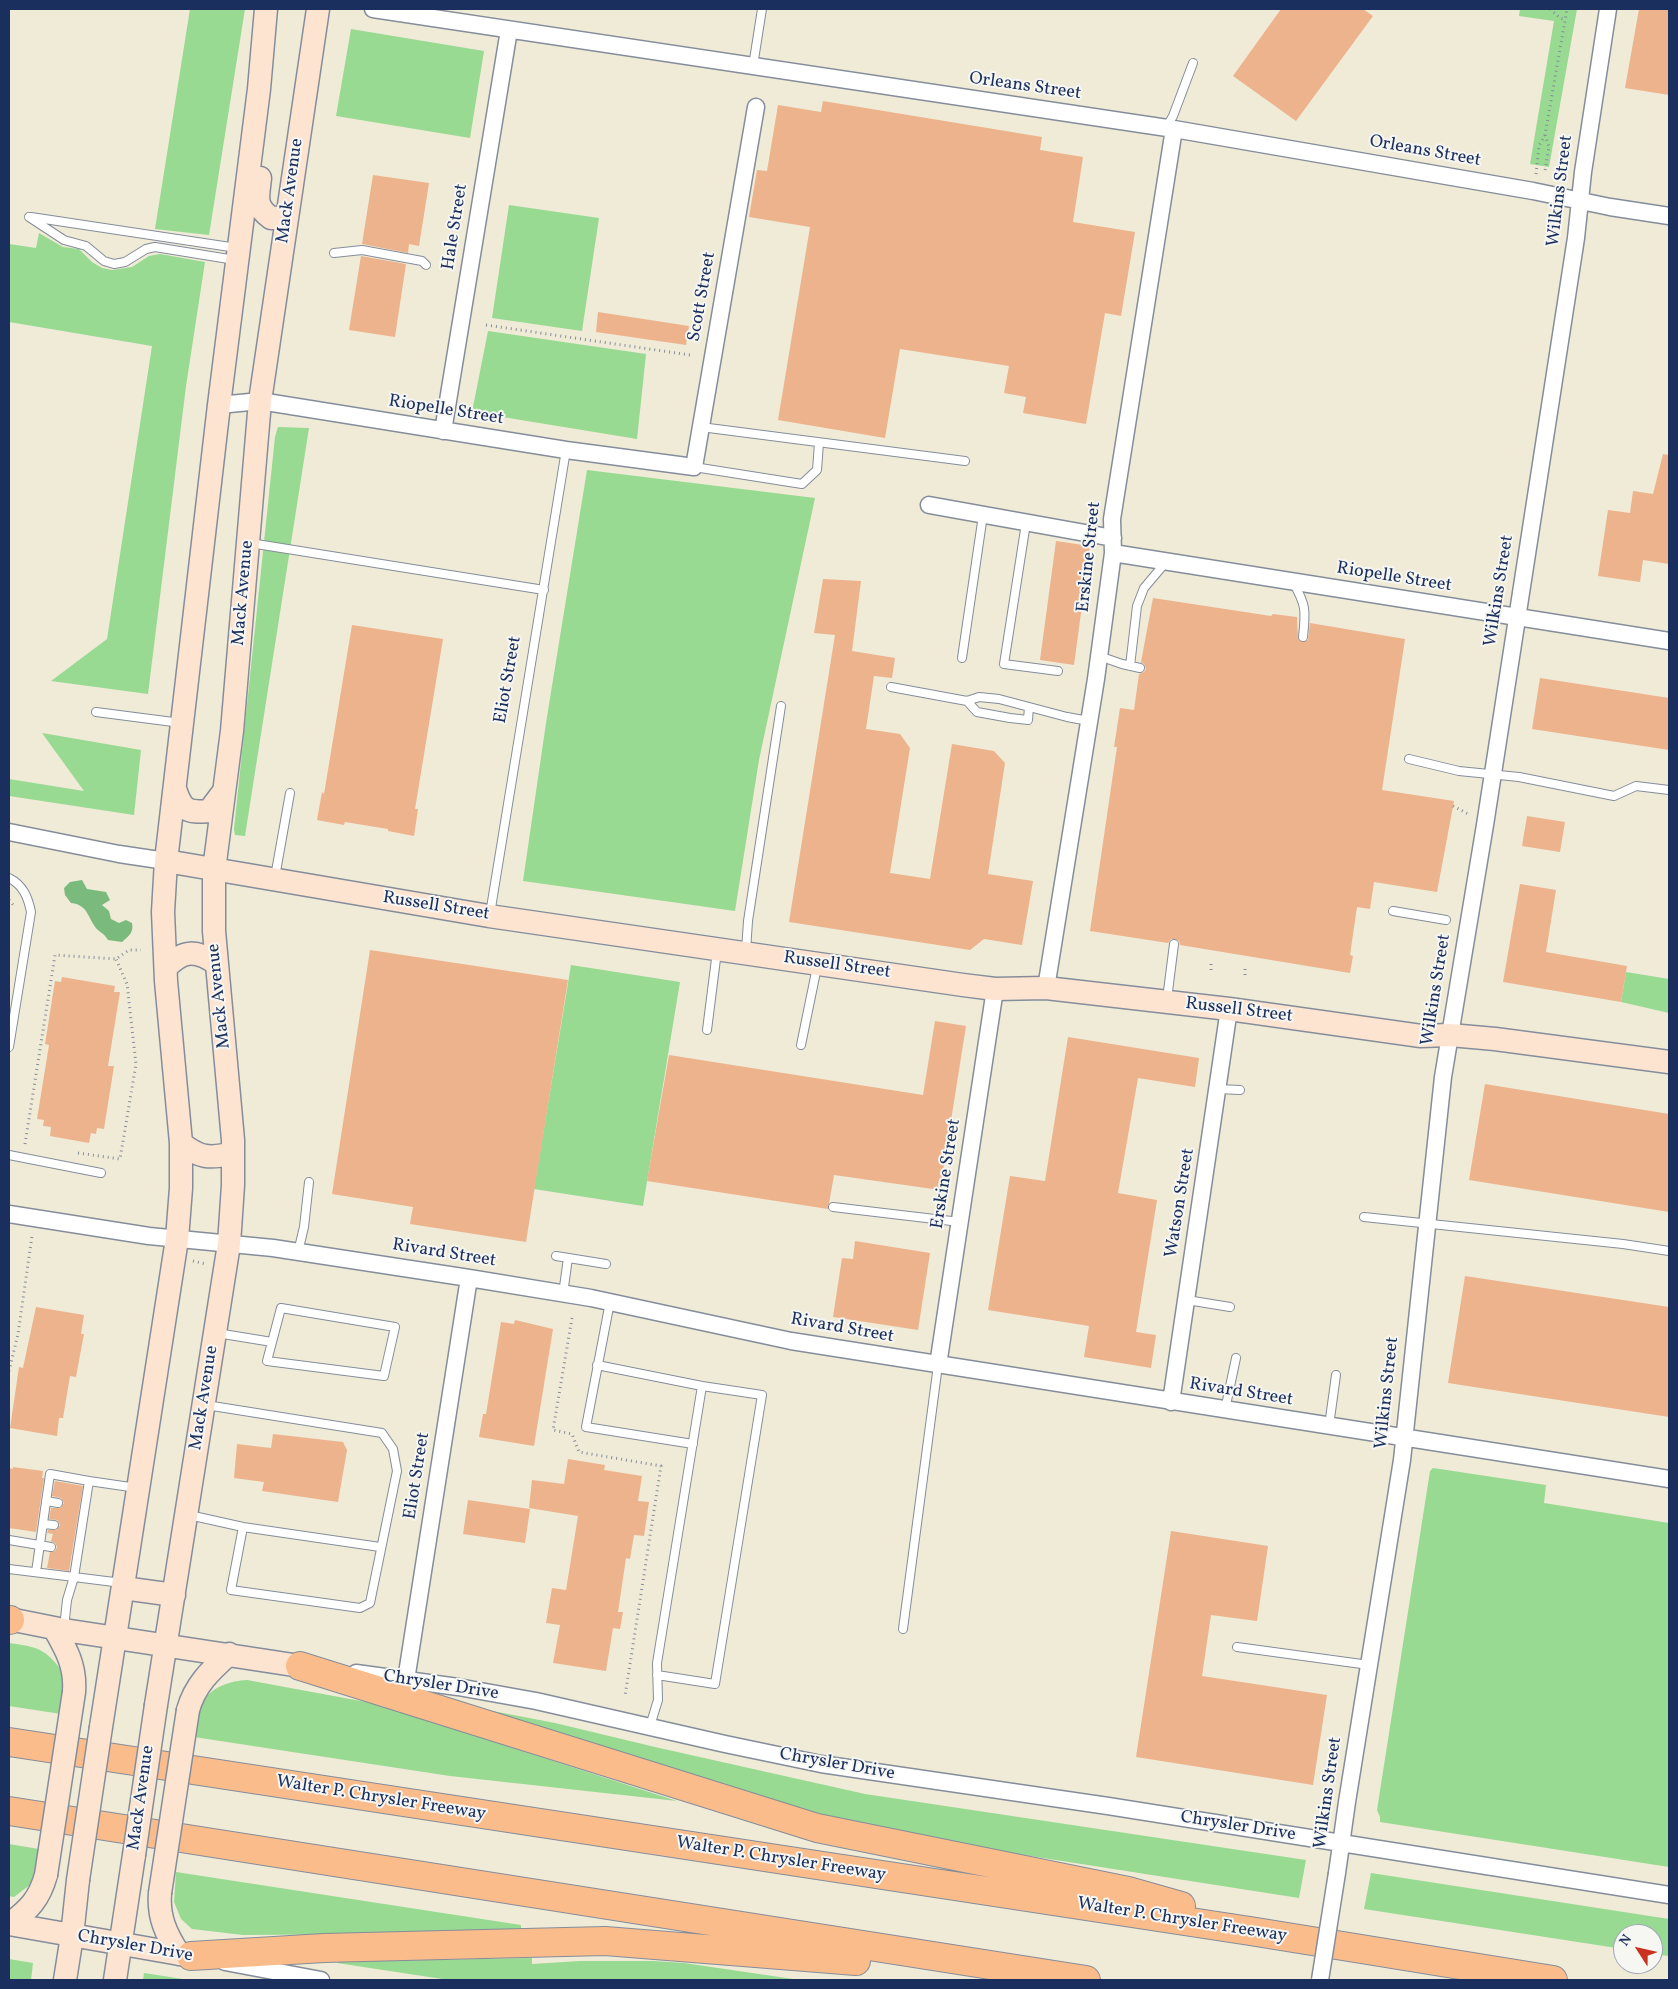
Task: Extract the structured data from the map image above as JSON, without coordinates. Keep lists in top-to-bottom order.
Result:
{
  "streets": {
    "highway": ["Walter P. Chrysler Freeway"],
    "main road": ["Mack Avenue", "Russell Street", "Chrysler Drive"],
    "street": [
      "Orleans Street",
      "Wilkins Street",
      "Hale Street",
      "Scott Street",
      "Riopelle Street",
      "Erskine Street",
      "Eliot Street",
      "Watson Street",
      "Rivard Street"
    ]
  },
  "crossings": [
    ["Orleans Street", "Wilkins Street"],
    ["Orleans Street", "Hale Street"],
    ["Orleans Street", "Erskine Street"],
    ["Mack Avenue", "Riopelle Street"],
    ["Mack Avenue", "Russell Street"],
    ["Mack Avenue", "Rivard Street"],
    ["Mack Avenue", "Chrysler Drive"],
    ["Wilkins Street", "Riopelle Street"],
    ["Wilkins Street", "Russell Street"],
    ["Wilkins Street", "Rivard Street"],
    ["Wilkins Street", "Chrysler Drive"],
    ["Hale Street", "Riopelle Street"],
    ["Scott Street", "Riopelle Street"],
    ["Riopelle Street", "Erskine Street"],
    ["Riopelle Street", "Eliot Street"],
    ["Erskine Street", "Russell Street"],
    ["Erskine Street", "Rivard Street"],
    ["Eliot Street", "Russell Street"],
    ["Eliot Street", "Rivard Street"],
    ["Eliot Street", "Chrysler Drive"],
    ["Russell Street", "Watson Street"],
    ["Watson Street", "Rivard Street"]
  ],
  "north": "top left"
}
